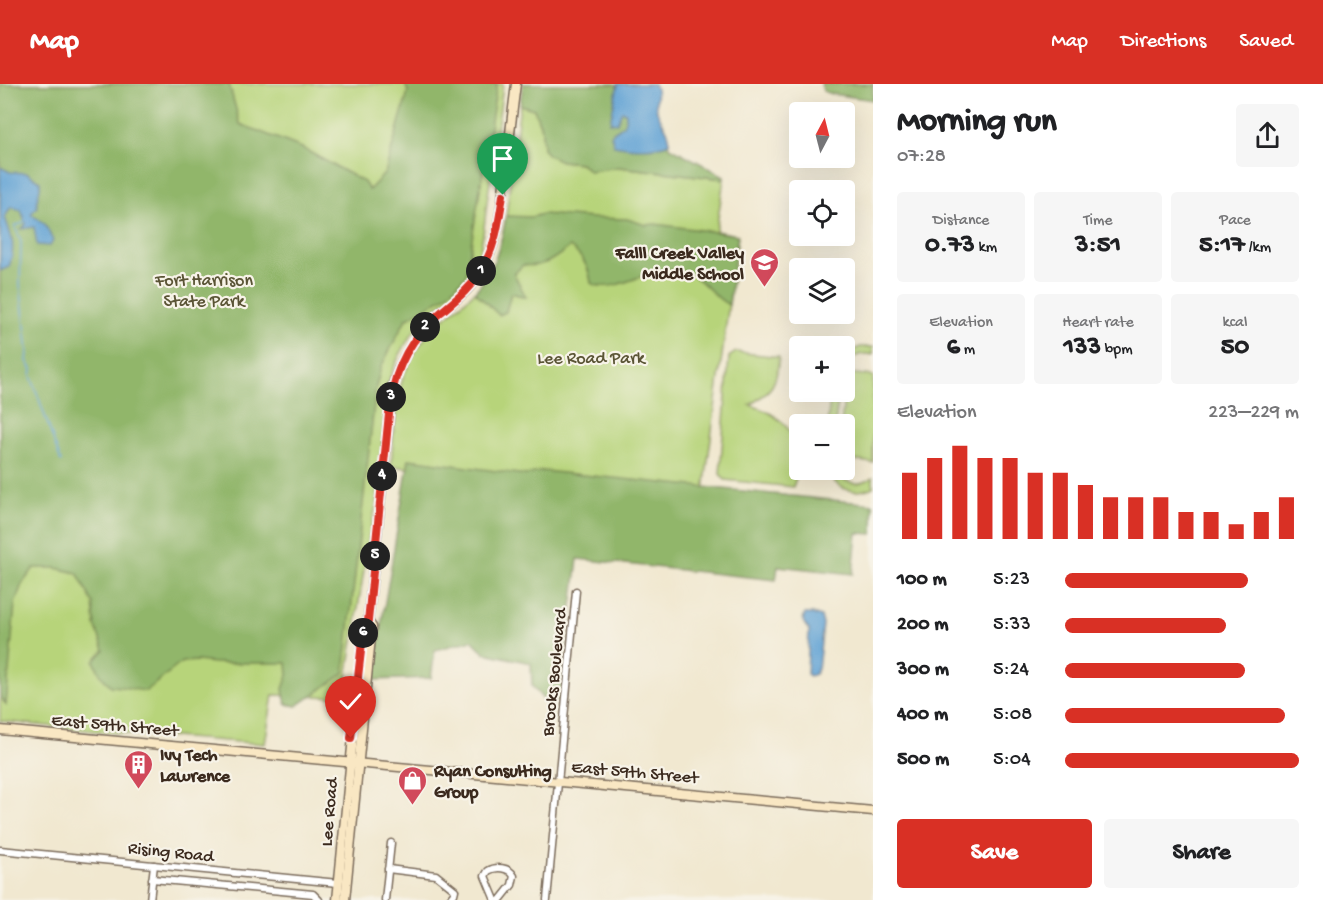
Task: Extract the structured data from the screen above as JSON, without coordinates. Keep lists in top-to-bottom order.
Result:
{
  "streets": {
    "street": [
      "Brooks Boulevard",
      "East 59th Street",
      "Lee Road",
      "Rising Road"
    ]
  },
  "crossings": [
    ["Brooks Boulevard", "East 59th Street"],
    ["East 59th Street", "Lee Road"],
    ["Lee Road", "Rising Road"]
  ],
  "parks": ["Fort Harrison State Park", "Lee Road Park"],
  "places": {
    "school or university": ["Falll Creek Valley Middle School"],
    "building": ["Ivy Tech Lawrence"],
    "shop": ["Ryan Consulting Group"]
  },
  "north": "top",
  "page": {
    "header": "Map",
    "nav": ["Map", "Directions", "Saved"],
    "heading": ["Morning run", "07:28"],
    "map_buttons": ["+", "−"],
    "stats": [
      ["Distance", "0.73 km"],
      ["Time", "3:51"],
      ["Pace", "5:17 /km"],
      ["Elevation", "6 m"],
      ["Heart rate", "133 bpm"],
      ["kcal", "50"]
    ],
    "pins": [
      "1",
      "2",
      "3",
      "4",
      "5",
      "6"
    ],
    "chart": ["Elevation", "223–229 m"],
    "list": [
      {
        "name": "100 m",
        "note": "5:23"
      },
      {
        "name": "200 m",
        "note": "5:33"
      },
      {
        "name": "300 m",
        "note": "5:24"
      },
      {
        "name": "400 m",
        "note": "5:08"
      },
      {
        "name": "500 m",
        "note": "5:04"
      }
    ],
    "buttons": ["Save", "Share"]
  }
}
